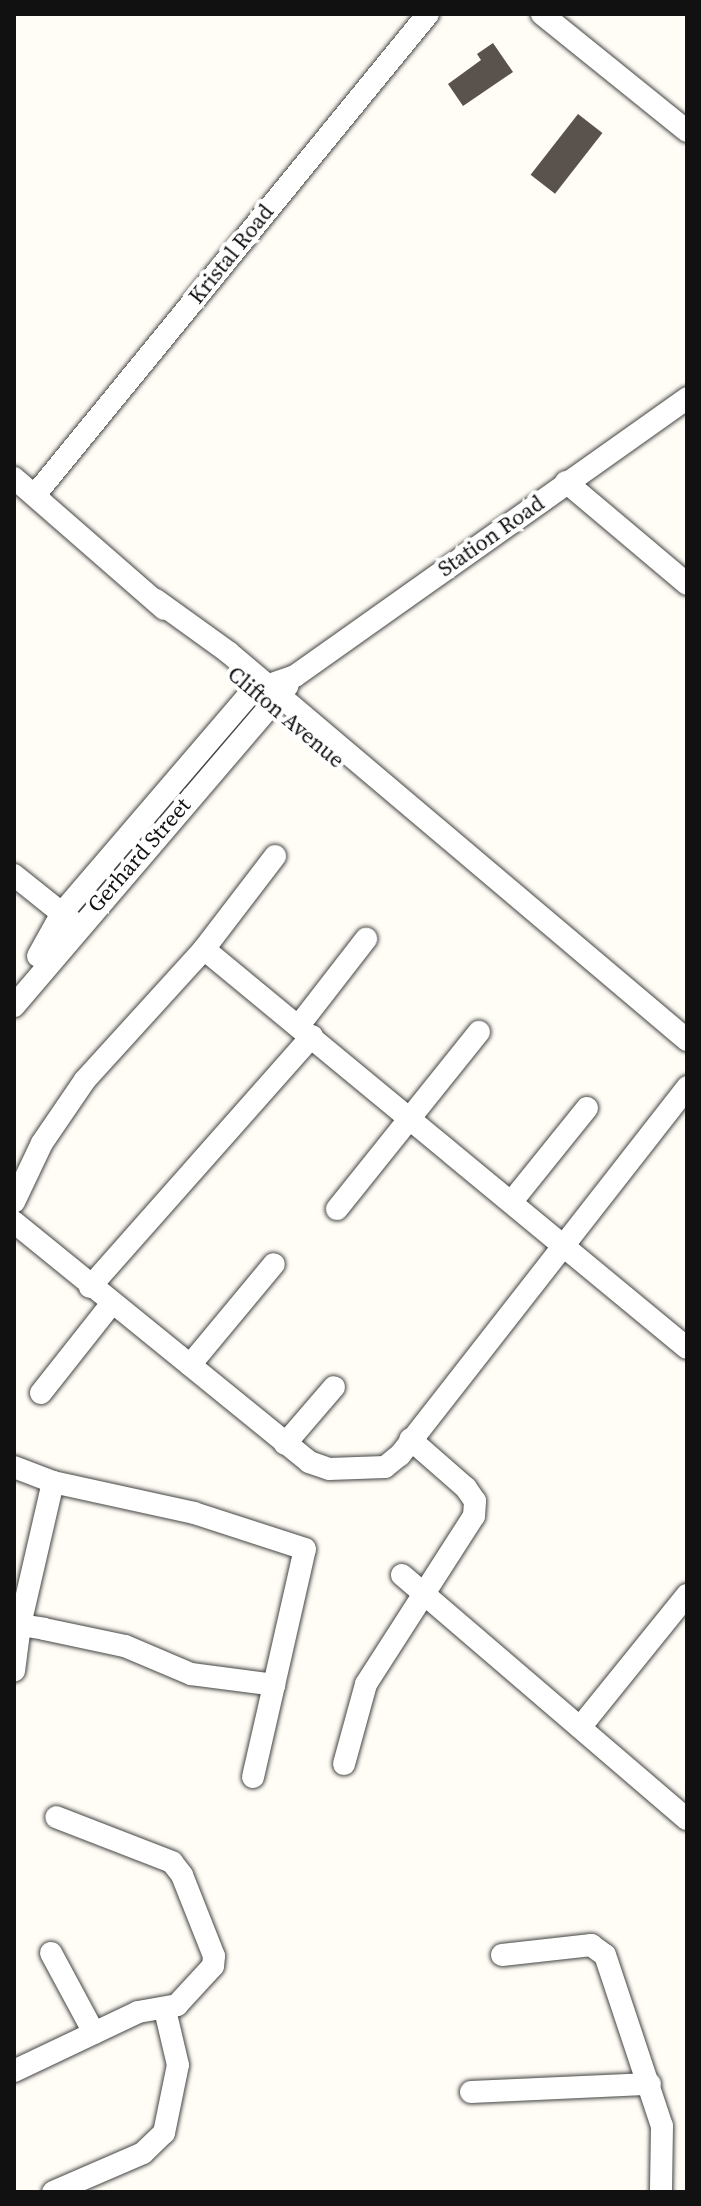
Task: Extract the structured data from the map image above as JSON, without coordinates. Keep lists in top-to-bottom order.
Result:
{
  "streets": {
    "street": [
      "Kristal Road",
      "Station Road",
      "Clifton Avenue",
      "Gerhard Street"
    ]
  },
  "crossings": [
    ["Kristal Road", "Clifton Avenue"],
    ["Station Road", "Clifton Avenue"],
    ["Station Road", "Gerhard Street"],
    ["Clifton Avenue", "Gerhard Street"]
  ]
}
